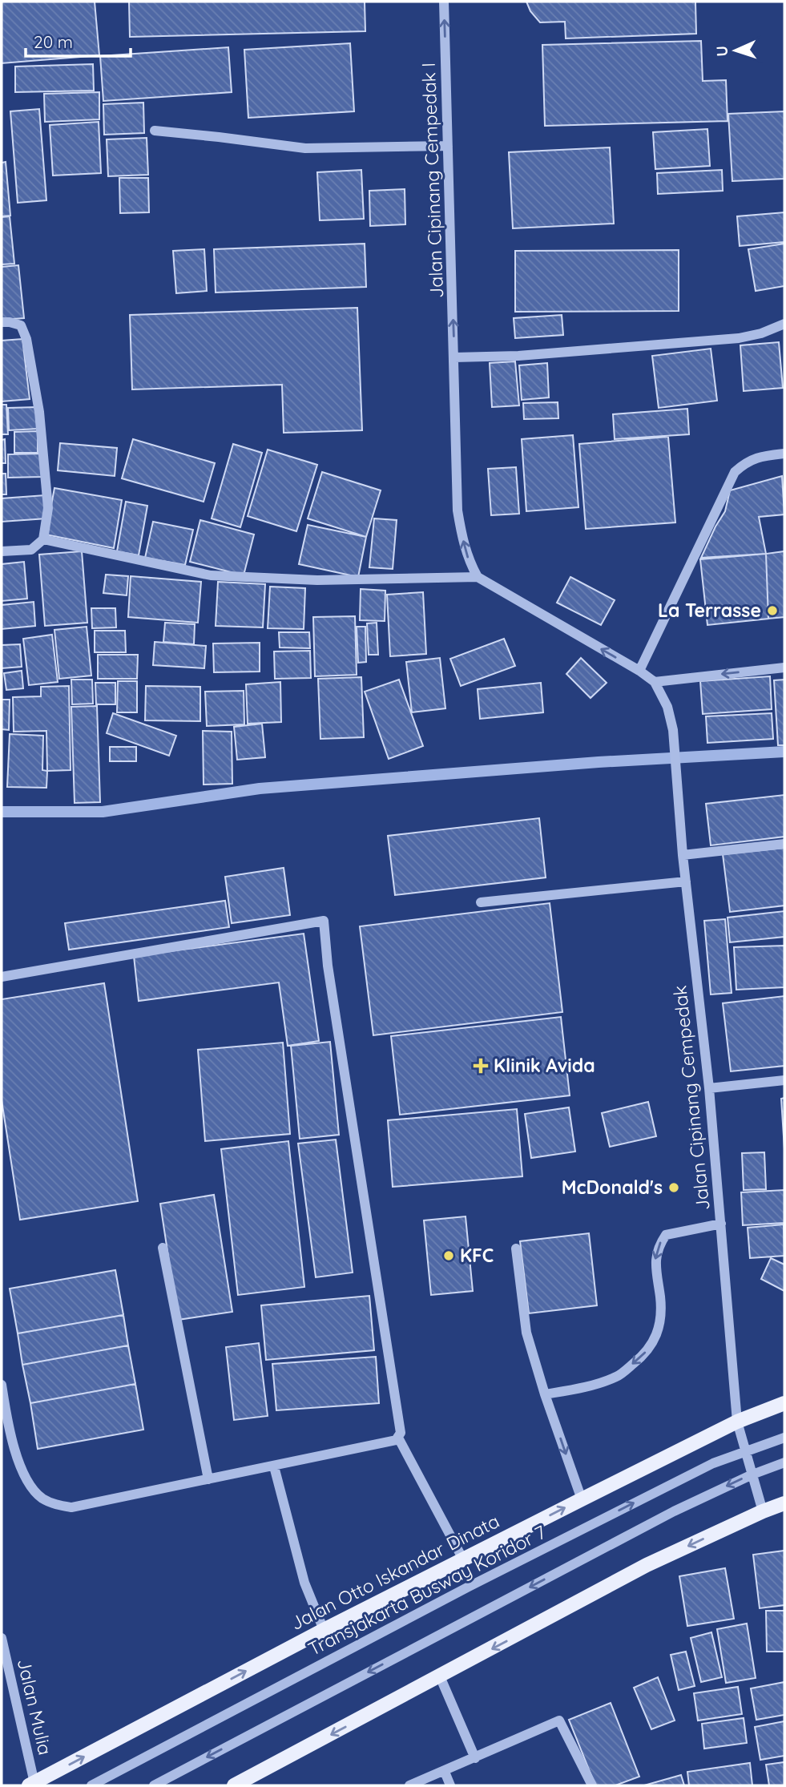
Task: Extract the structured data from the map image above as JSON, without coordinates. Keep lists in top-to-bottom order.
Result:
{
  "streets": {
    "main road": ["Jalan Otto Iskandar Dinata"],
    "street": [
      "Jalan Cipinang Cempedak I",
      "Jalan Cipinang Cempedak",
      "Transjakarta Busway Koridor 7",
      "Jalan Mulia"
    ]
  },
  "crossings": [
    ["Jalan Cipinang Cempedak", "Jalan Otto Iskandar Dinata"],
    ["Jalan Cipinang Cempedak", "Transjakarta Busway Koridor 7"],
    ["Jalan Otto Iskandar Dinata", "Jalan Mulia"]
  ],
  "one_way": ["Jalan Cipinang Cempedak I"],
  "places": {
    "other": ["La Terrasse", "McDonald's", "KFC"],
    "health": ["Klinik Avida"]
  },
  "scale_bar": "20 m",
  "north": "left"
}
